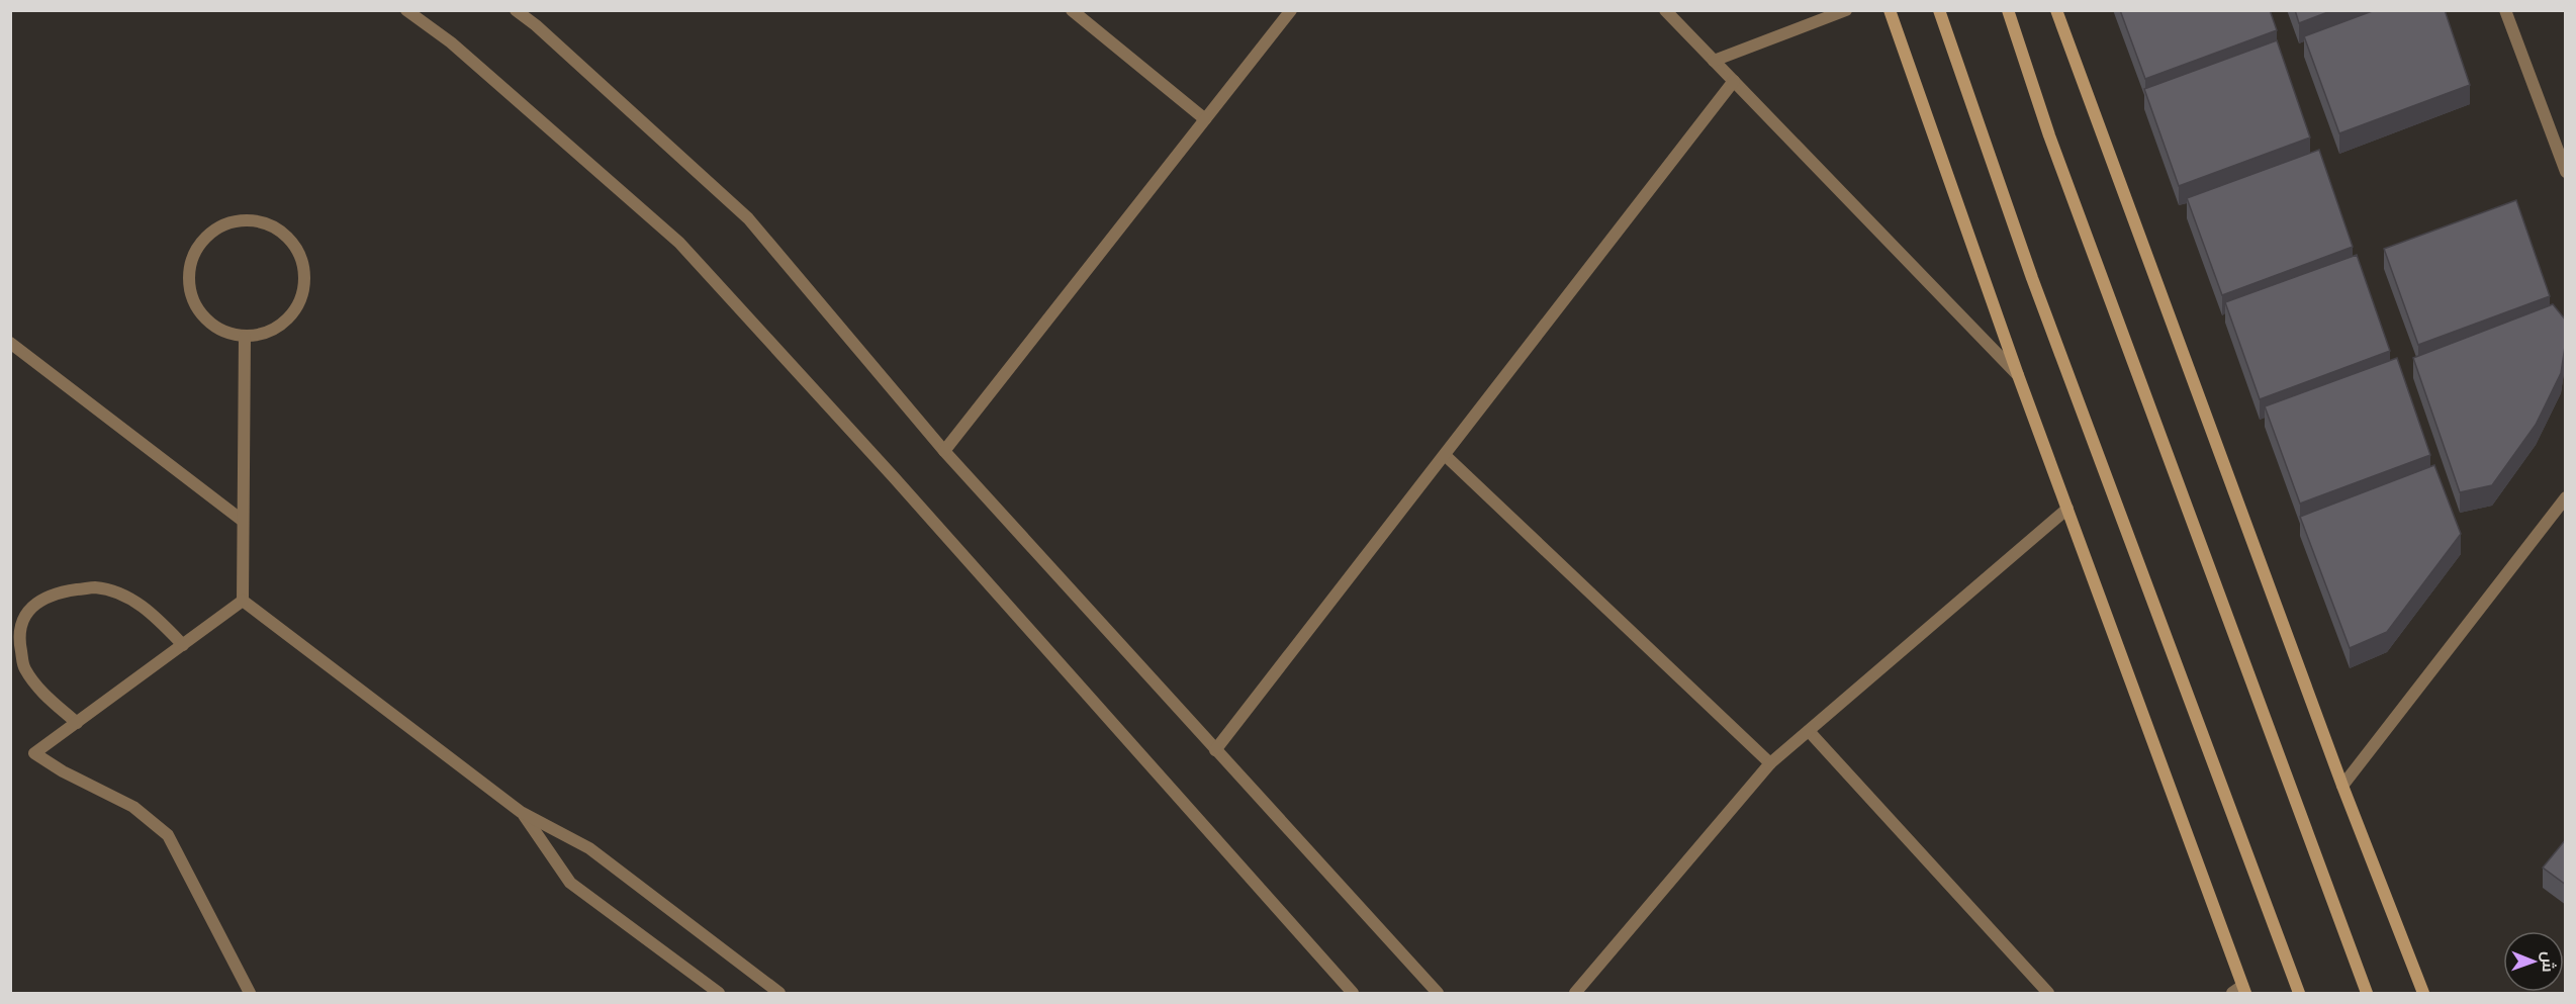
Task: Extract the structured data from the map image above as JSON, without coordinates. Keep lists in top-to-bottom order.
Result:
{
  "north": "right"
}
